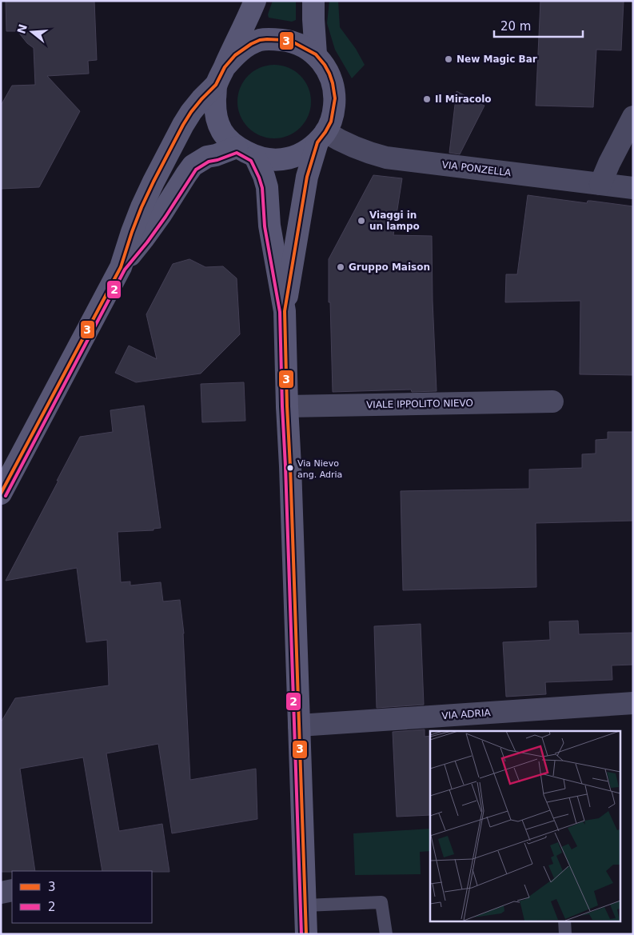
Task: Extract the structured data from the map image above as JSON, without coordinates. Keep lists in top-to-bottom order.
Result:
{
  "streets": {
    "street": ["VIA PONZELLA", "VIALE IPPOLITO NIEVO", "VIA ADRIA"]
  },
  "places": [
    "New Magic Bar",
    "Il Miracolo",
    "Viaggi in un lampo",
    "Gruppo Maison",
    "Via Nievo ang. Adria"
  ],
  "lines": ["transit line 3", "transit line 2"],
  "legend": ["3", "2"],
  "scale_bar": "20 m",
  "north": "left"
}
